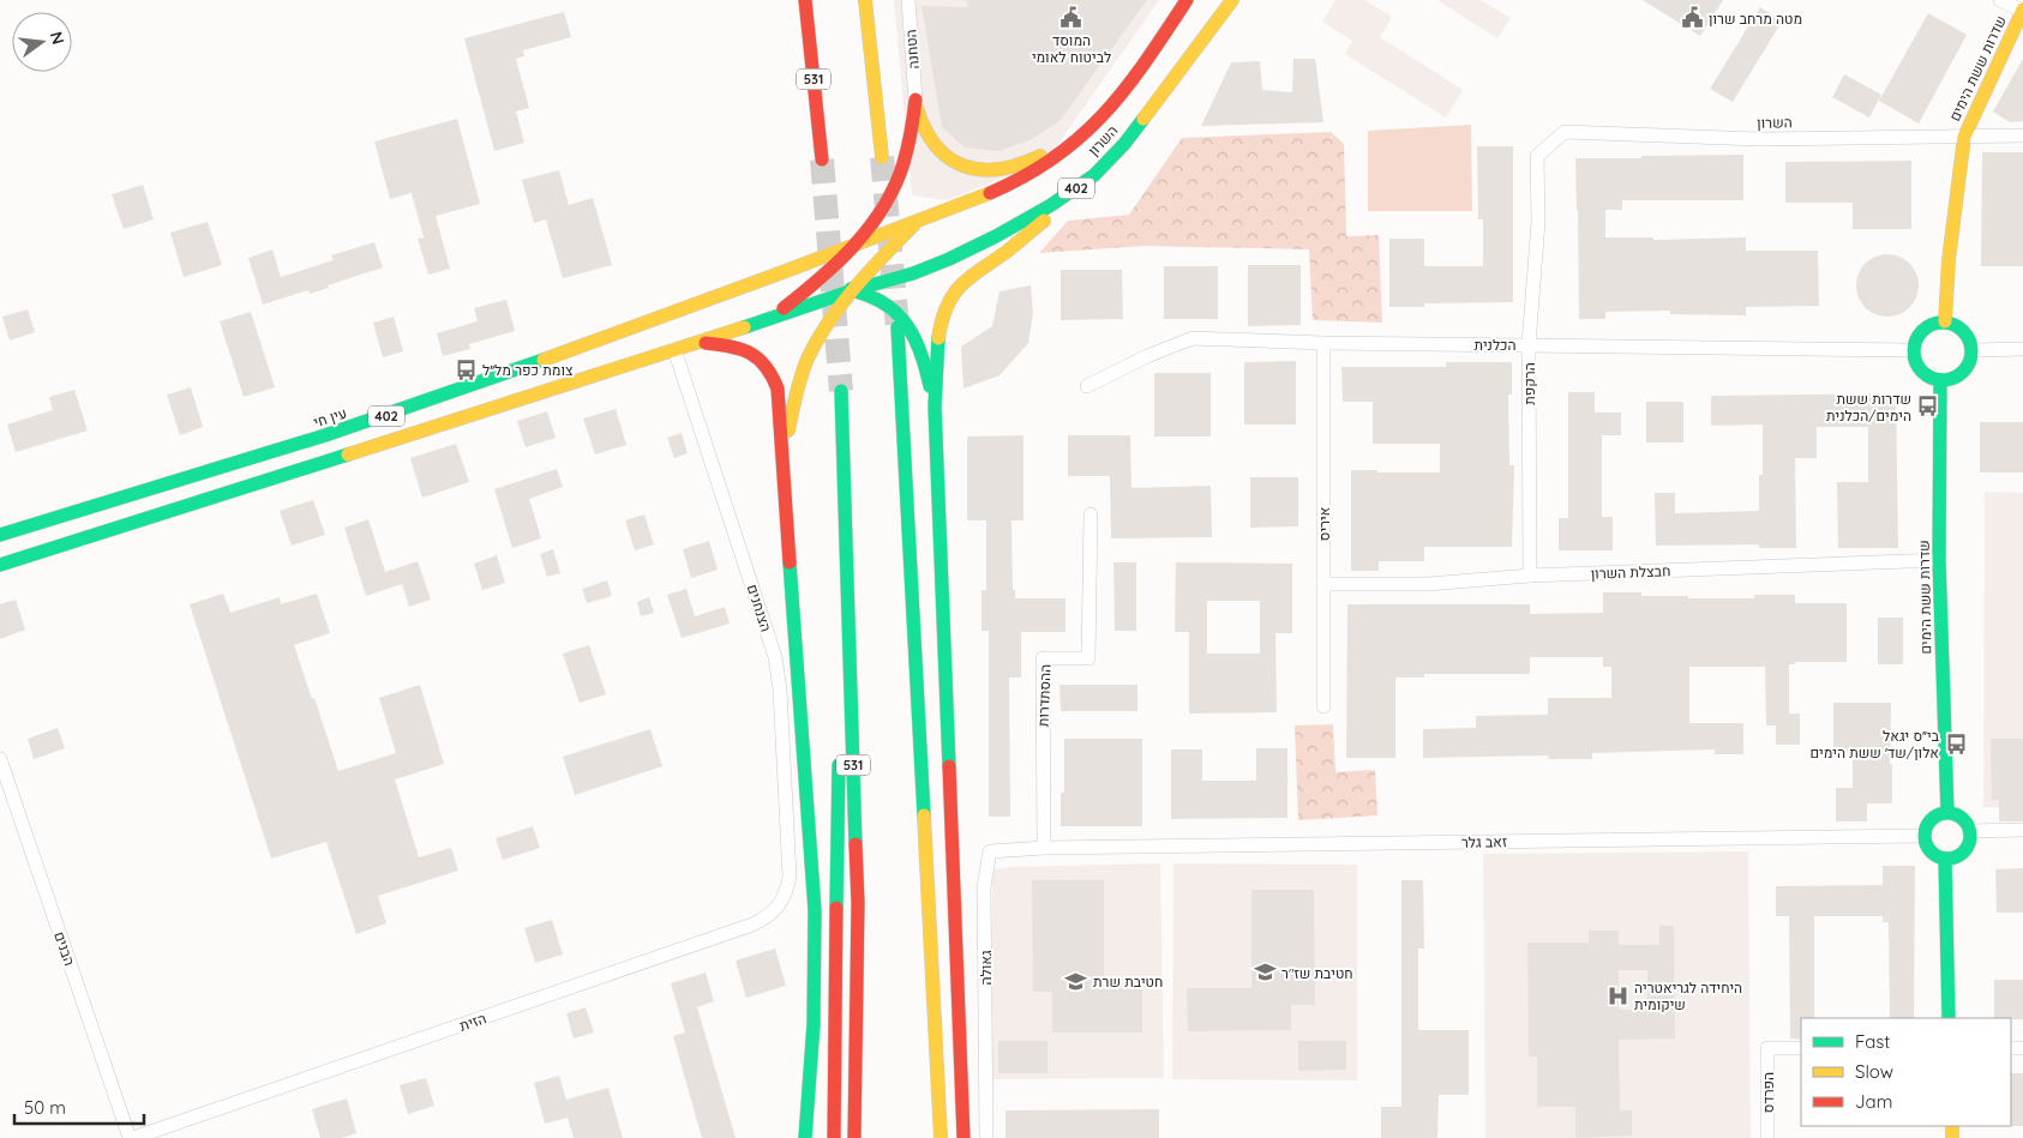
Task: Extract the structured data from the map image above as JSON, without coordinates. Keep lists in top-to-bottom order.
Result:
{
  "streets": {
    "main road": [
      "שדרות ששת הימים",
      "531",
      "השרון",
      "402",
      "עין חי"
    ],
    "street": [
      "הטחנה",
      "הכלנית",
      "הרקפת",
      "איריס",
      "חבצלת השרון",
      "הצנחנים",
      "ההסתדרות",
      "זאב גלר",
      "הבנים",
      "גאולה",
      "הזית",
      "הפרדס"
    ]
  },
  "crossings": [
    ["שדרות ששת הימים", "השרון"],
    ["שדרות ששת הימים", "הכלנית"],
    ["שדרות ששת הימים", "חבצלת השרון"],
    ["שדרות ששת הימים", "זאב גלר"],
    ["השרון", "402"],
    ["השרון", "הרקפת"],
    ["402", "עין חי"],
    ["402", "הצנחנים"],
    ["הכלנית", "הרקפת"],
    ["הכלנית", "איריס"],
    ["הרקפת", "חבצלת השרון"],
    ["איריס", "חבצלת השרון"],
    ["הצנחנים", "הזית"],
    ["ההסתדרות", "זאב גלר"],
    ["ההסתדרות", "גאולה"],
    ["זאב גלר", "גאולה"],
    ["הבנים", "הזית"]
  ],
  "places": {
    "public building": ["המוסד לביטוח לאומי", "מטה מרחב שרון"],
    "bus stop": ["צומת כפר מל״ל", "שדרות ששת הימים/הכלנית", "בי״ס יגאל אלון/שד׳ ששת הימים"],
    "school or university": ["חטיבת שז\"ר", "חטיבת שרת"],
    "hospital": ["היחידה לגריאטריה שיקומית"]
  },
  "legend": ["Fast", "Slow", "Jam"],
  "scale_bar": "50 m",
  "north": "right"
}
